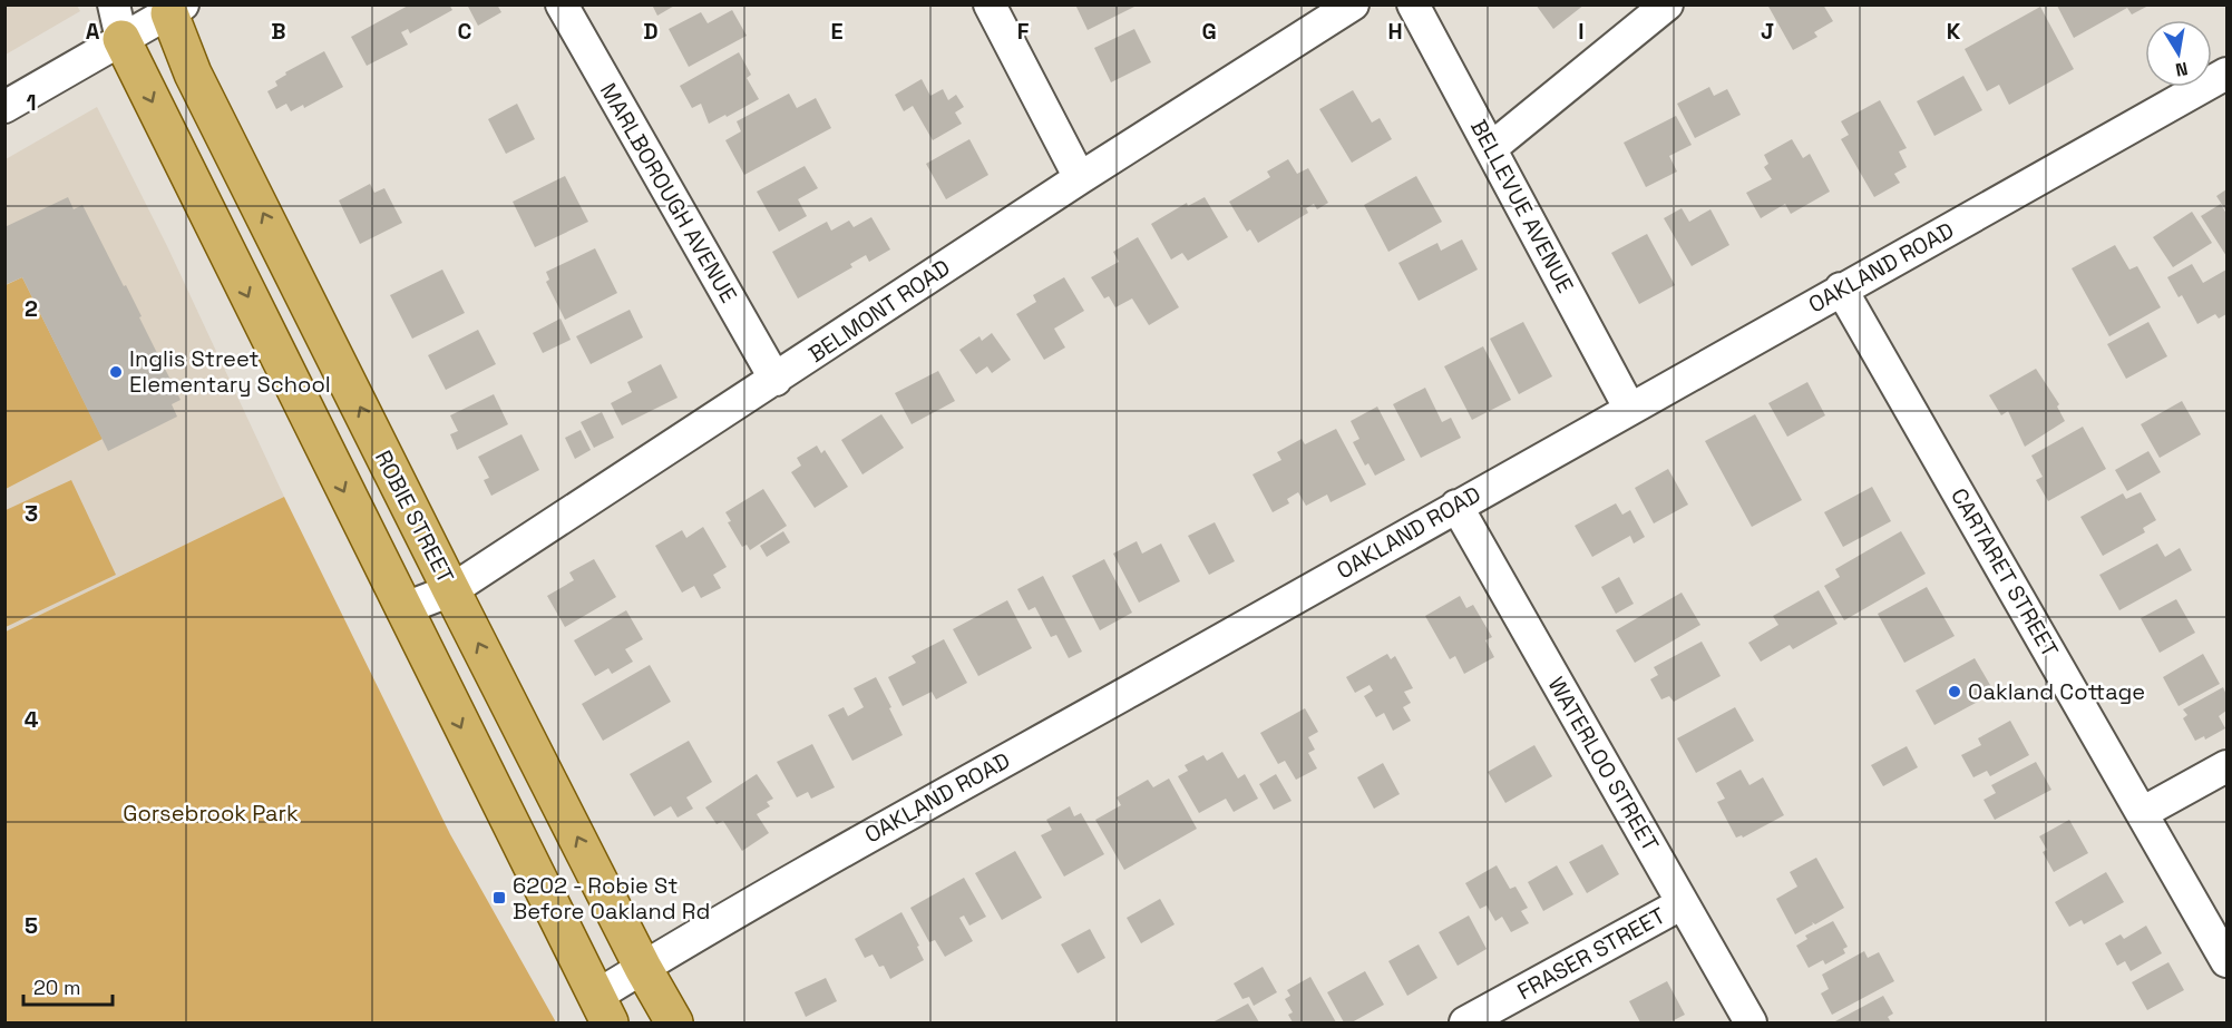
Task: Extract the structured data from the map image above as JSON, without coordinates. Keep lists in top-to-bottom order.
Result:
{
  "streets": {
    "main road": ["ROBIE STREET"],
    "street": [
      "MARLBOROUGH AVENUE",
      "BELLEVUE AVENUE",
      "OAKLAND ROAD",
      "BELMONT ROAD",
      "CARTARET STREET",
      "WATERLOO STREET",
      "FRASER STREET"
    ]
  },
  "crossings": [
    ["MARLBOROUGH AVENUE", "BELMONT ROAD"],
    ["BELLEVUE AVENUE", "OAKLAND ROAD"],
    ["OAKLAND ROAD", "ROBIE STREET"],
    ["OAKLAND ROAD", "CARTARET STREET"],
    ["OAKLAND ROAD", "WATERLOO STREET"],
    ["BELMONT ROAD", "ROBIE STREET"],
    ["WATERLOO STREET", "FRASER STREET"]
  ],
  "parks": ["Gorsebrook Park"],
  "places": {
    "other": ["Inglis Street Elementary School", "Oakland Cottage"],
    "transit": ["6202 - Robie St Before Oakland Rd"]
  },
  "scale_bar": "20 m",
  "north": "bottom",
  "grid": {
    "columns": [
      "A",
      "B",
      "C",
      "D",
      "E",
      "F",
      "G",
      "H",
      "I",
      "J",
      "K"
    ],
    "rows": [
      "1",
      "2",
      "3",
      "4",
      "5"
    ]
  }
}
